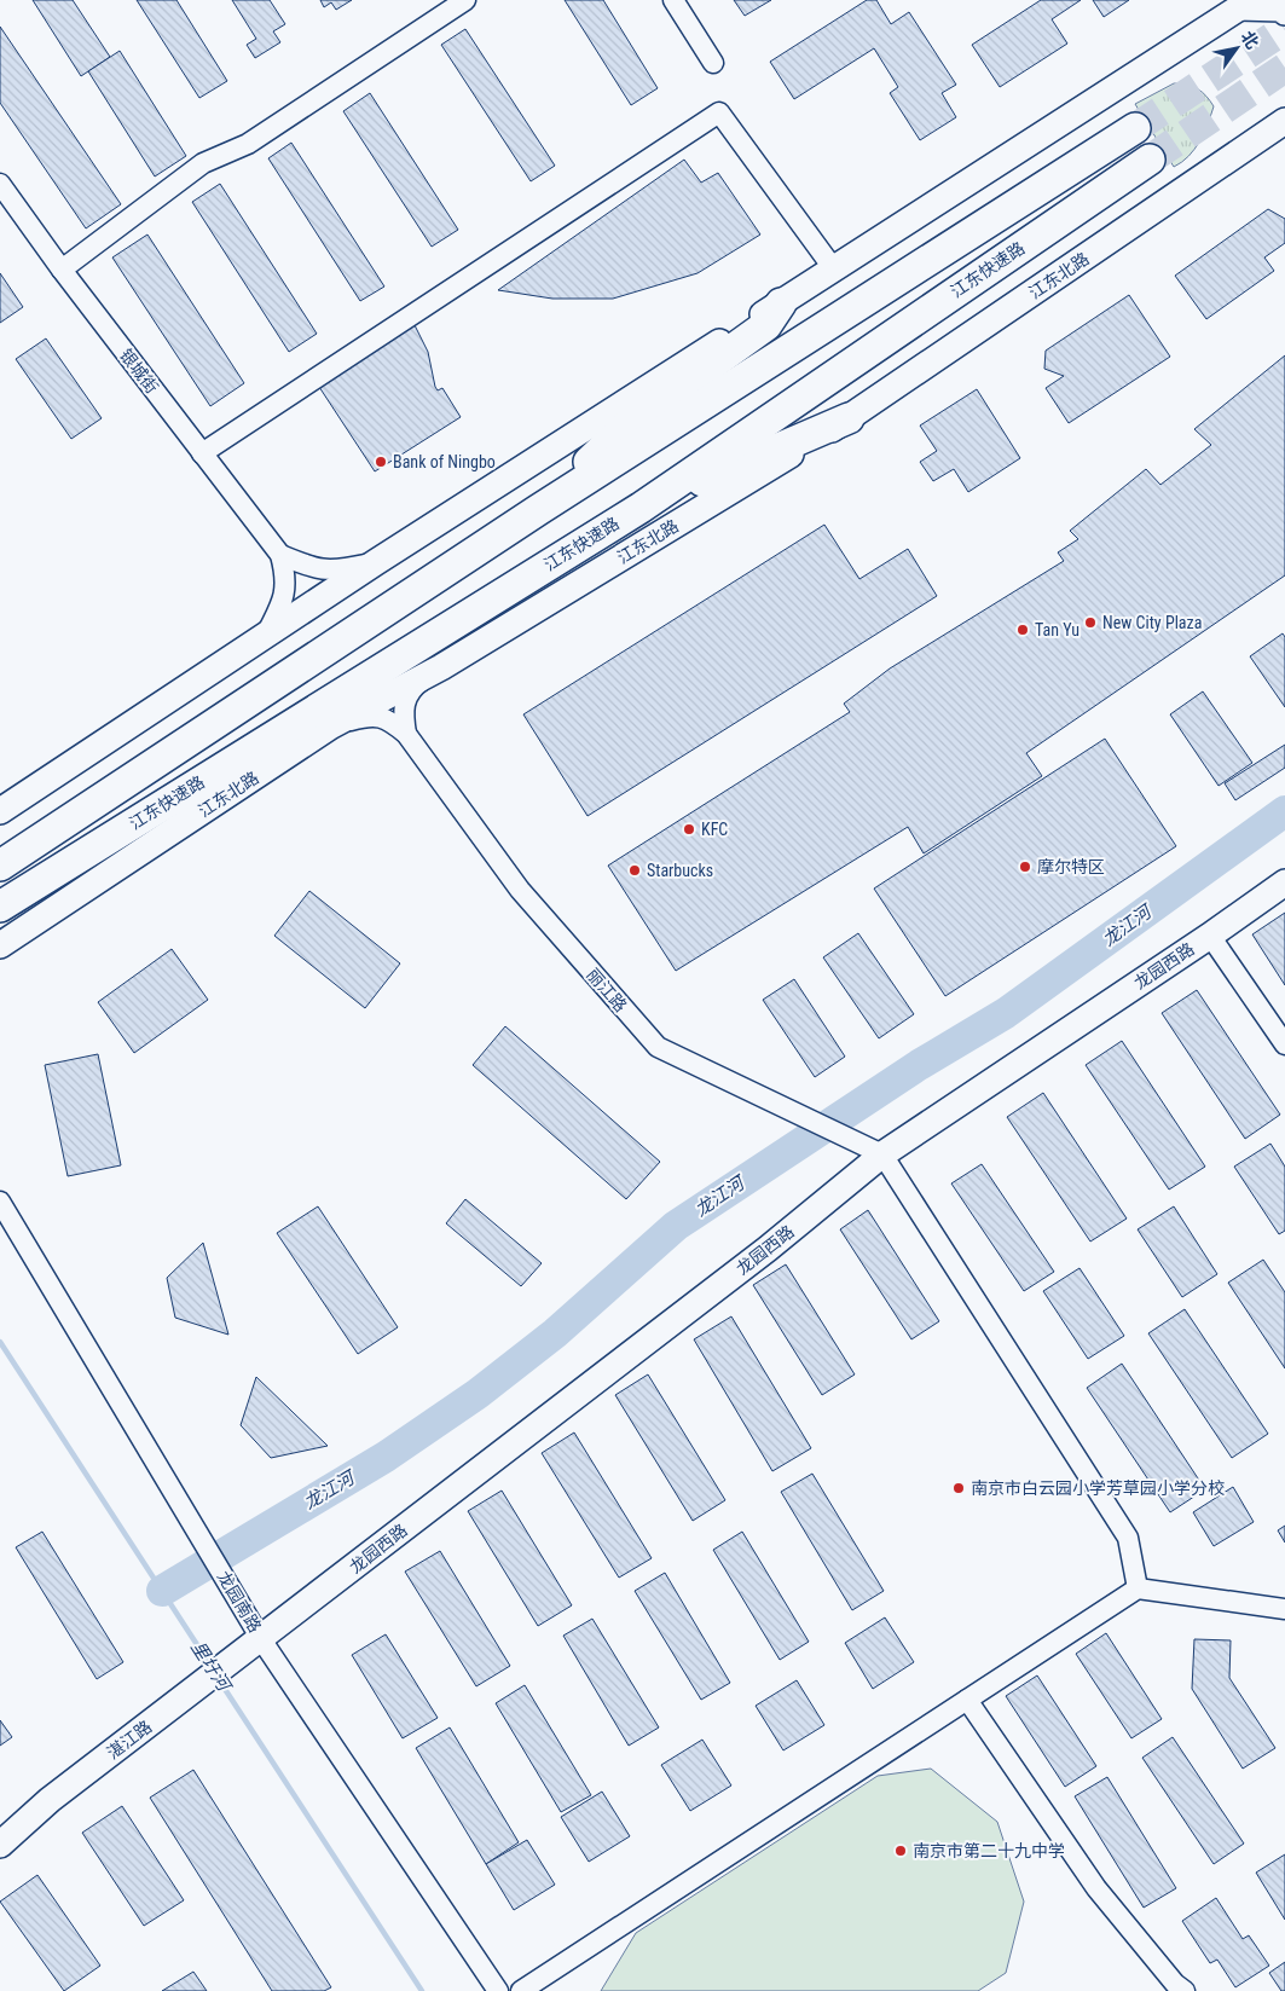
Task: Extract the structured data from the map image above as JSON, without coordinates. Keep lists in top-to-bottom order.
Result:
{
  "streets": {
    "highway": ["江东快速路"],
    "main road": ["江东北路", "龙园西路", "湛江路"],
    "street": ["银城街", "丽江路", "龙园南路"]
  },
  "crossings": [
    ["江东北路", "丽江路"],
    ["龙园西路", "丽江路"],
    ["龙园西路", "龙园南路"],
    ["龙园西路", "湛江路"],
    ["龙园南路", "湛江路"]
  ],
  "water": ["龙江河", "里圩河"],
  "places": [
    "Bank of Ningbo",
    "New City Plaza",
    "Tan Yu",
    "KFC",
    "摩尔特区",
    "Starbucks",
    "南京市白云园小学芳草园小学分校",
    "南京市第二十九中学"
  ],
  "north": "top right"
}
